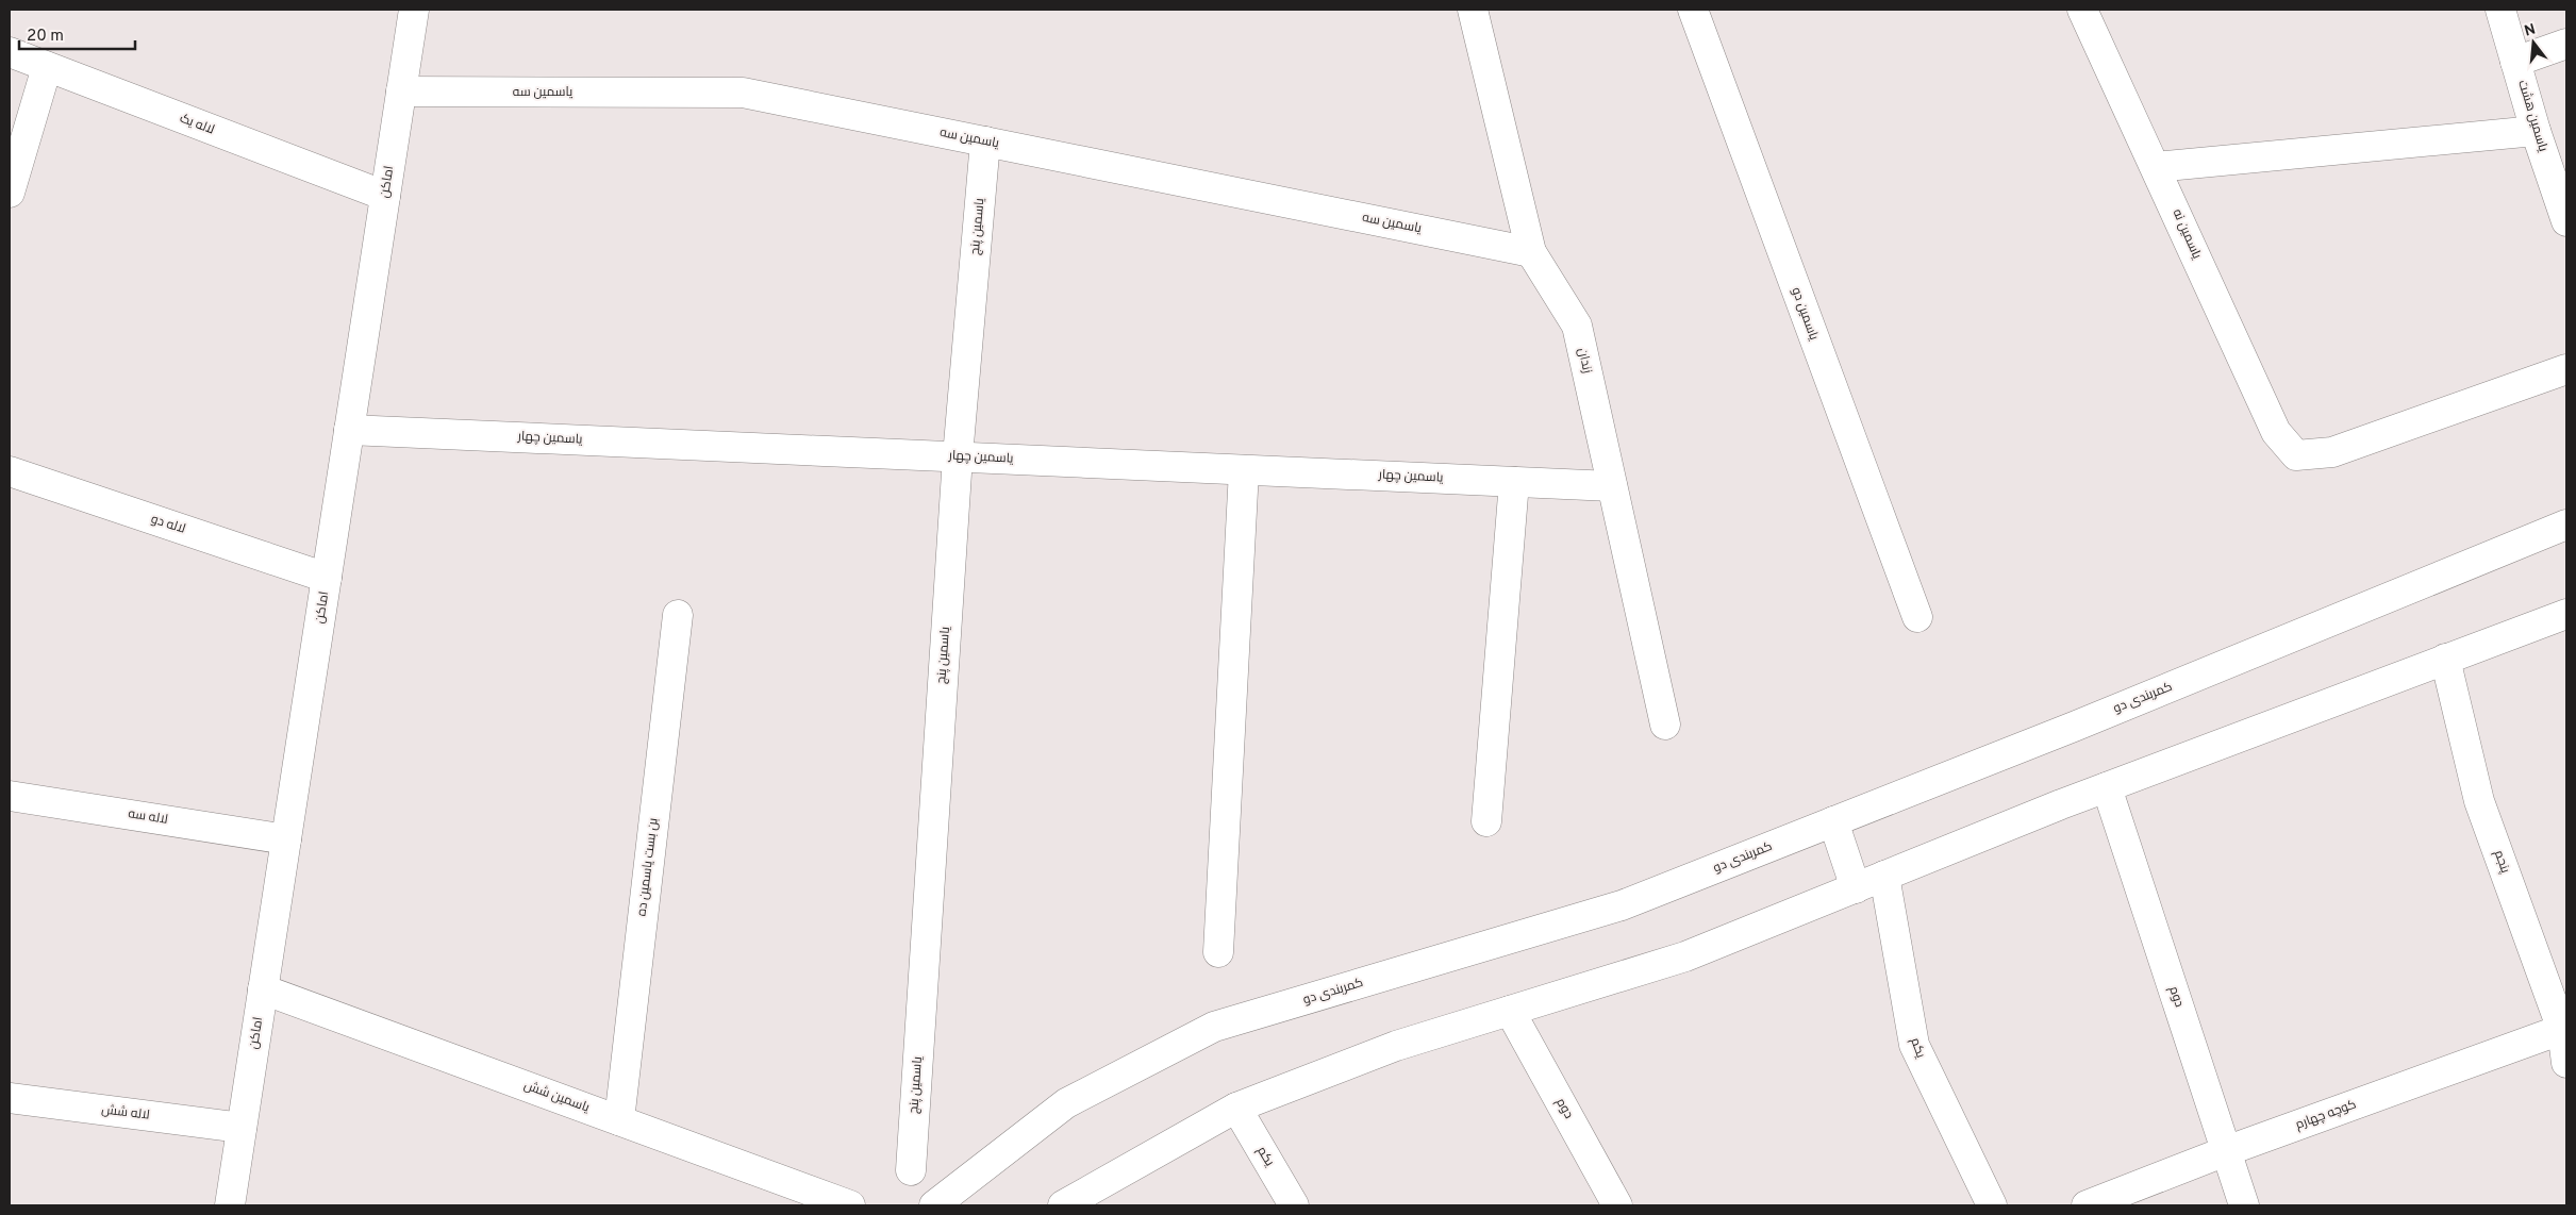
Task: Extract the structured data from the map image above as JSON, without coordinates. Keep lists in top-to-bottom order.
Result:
{
  "streets": {
    "street": [
      "یاسمین سه",
      "یاسمین هشت",
      "لاله یک",
      "اماکن",
      "یاسمین پنج",
      "یاسمین نه",
      "یاسمین دو",
      "زندان",
      "یاسمین چهار",
      "لاله دو",
      "کمربندی دو",
      "لاله سه",
      "پنجم",
      "بن بست یاسمین ده",
      "دوم",
      "یکم",
      "یاسمین شش",
      "لاله شش",
      "کوچه چهارم"
    ]
  },
  "crossings": [
    ["یاسمین سه", "اماکن"],
    ["یاسمین سه", "یاسمین پنج"],
    ["یاسمین سه", "زندان"],
    ["لاله یک", "اماکن"],
    ["اماکن", "یاسمین چهار"],
    ["اماکن", "لاله دو"],
    ["اماکن", "لاله سه"],
    ["اماکن", "یاسمین شش"],
    ["اماکن", "لاله شش"],
    ["یاسمین پنج", "یاسمین چهار"],
    ["زندان", "یاسمین چهار"],
    ["پنجم", "کوچه چهارم"],
    ["بن بست یاسمین ده", "یاسمین شش"],
    ["دوم", "کوچه چهارم"]
  ],
  "scale_bar": "20 m",
  "north": "top"
}
